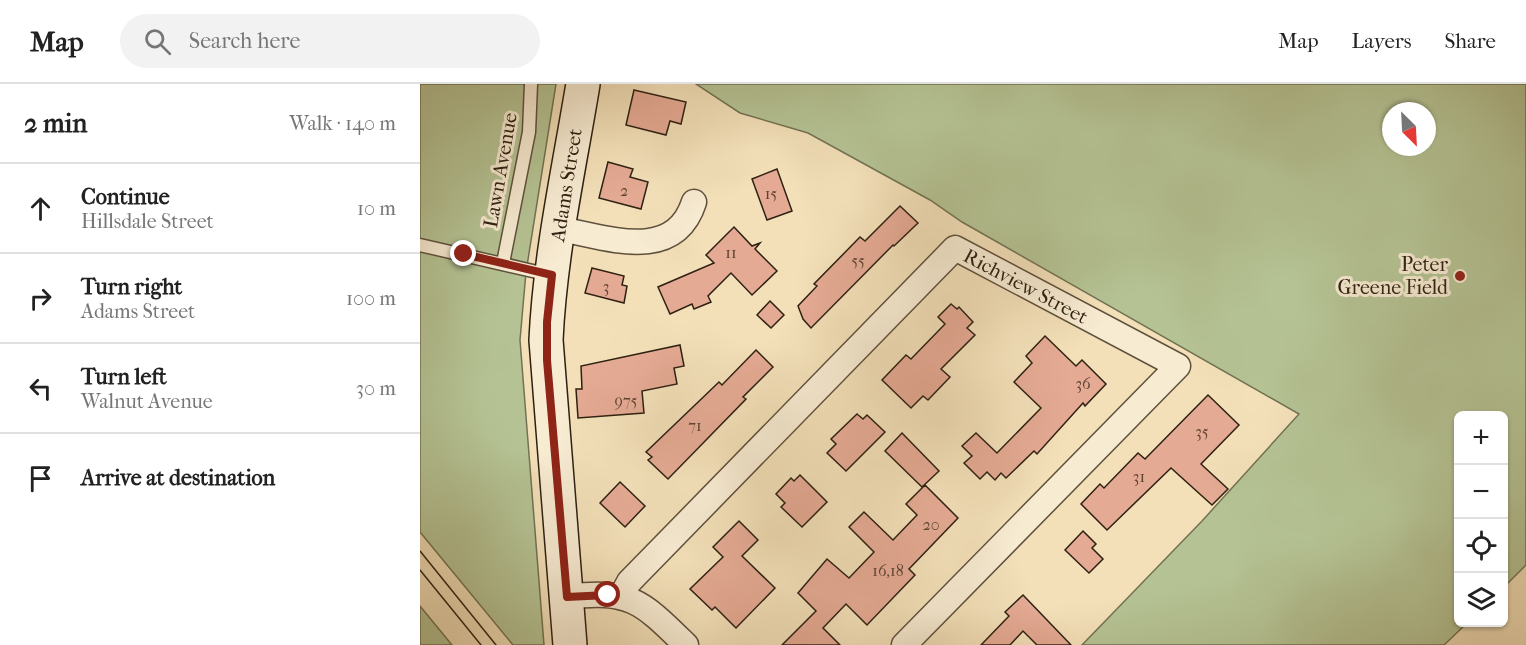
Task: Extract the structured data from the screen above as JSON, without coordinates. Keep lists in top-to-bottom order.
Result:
{
  "streets": {
    "main road": ["Adams Street"],
    "street": ["Richview Street"],
    "lane": ["Lawn Avenue"]
  },
  "places": ["Peter Greene Field"],
  "house_numbers": [
    "2",
    "15",
    "11",
    "55",
    "3",
    "36",
    "975",
    "71",
    "35",
    "31",
    "20",
    "16,18"
  ],
  "north": "bottom right",
  "page": {
    "header": "Map",
    "search": "Search here",
    "nav": ["Map", "Layers", "Share"],
    "heading": ["2 min", "Walk · 140 m"],
    "list": [
      ["Continue", "Hillsdale Street", "10 m"],
      ["Turn right", "Adams Street", "100 m"],
      ["Turn left", "Walnut Avenue", "30 m"],
      "Arrive at destination"
    ],
    "map_buttons": ["+", "−"]
  }
}
